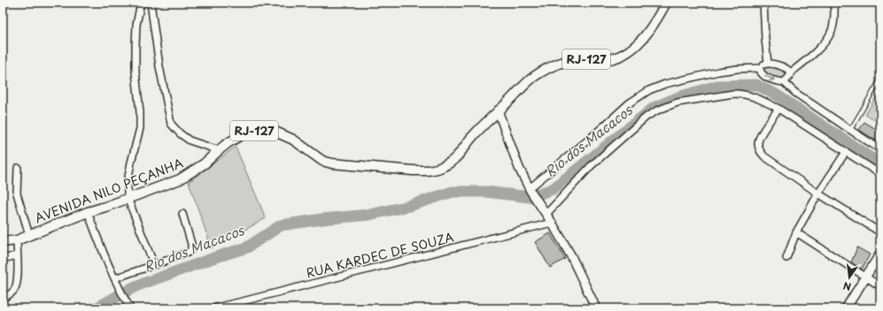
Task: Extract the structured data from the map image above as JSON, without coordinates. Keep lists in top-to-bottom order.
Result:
{
  "streets": {
    "main road": ["RJ-127", "AVENIDA NILO PEÇANHA"],
    "street": ["RUA KARDEC DE SOUZA"]
  },
  "water": ["Rio dos Macacos"],
  "north": "bottom"
}
